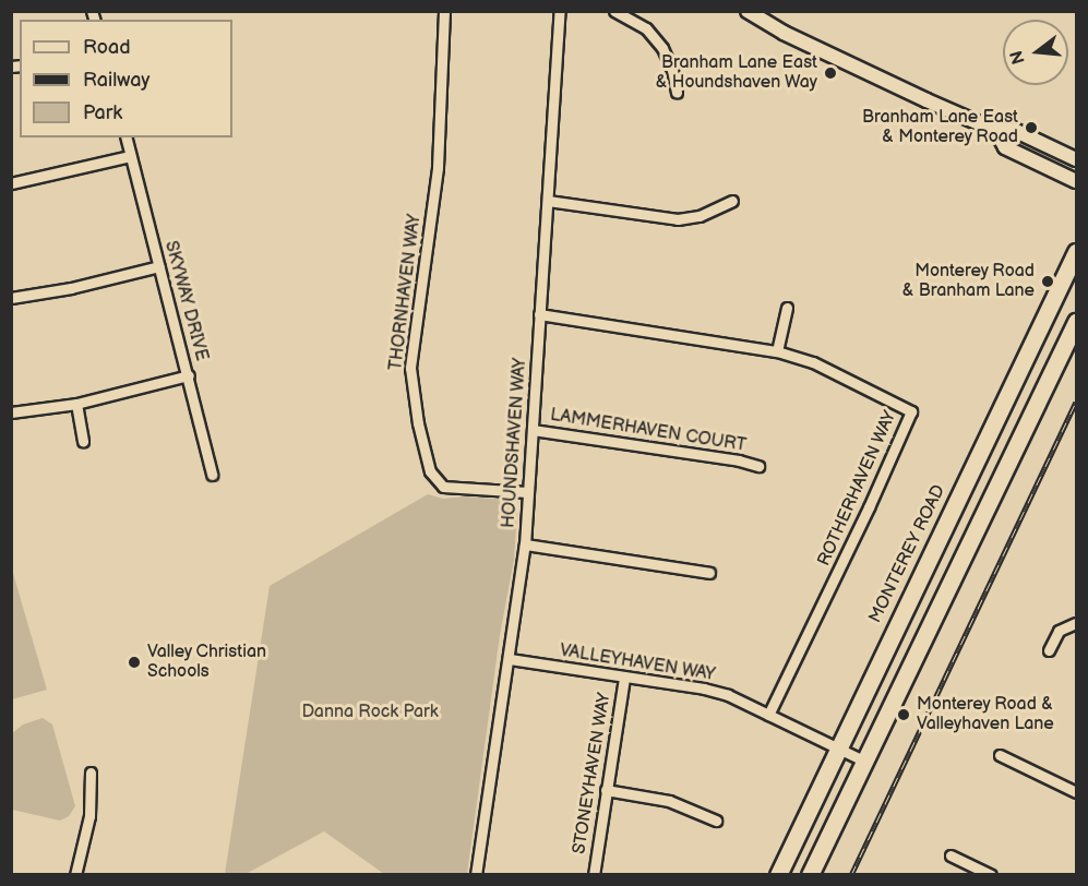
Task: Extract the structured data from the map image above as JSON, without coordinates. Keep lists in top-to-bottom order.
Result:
{
  "streets": {
    "main road": ["MONTEREY ROAD"],
    "street": [
      "THORNHAVEN WAY",
      "SKYWAY DRIVE",
      "LAMMERHAVEN COURT",
      "HOUNDSHAVEN WAY",
      "ROTHERHAVEN WAY",
      "VALLEYHAVEN WAY",
      "STONEYHAVEN WAY"
    ]
  },
  "crossings": [
    ["THORNHAVEN WAY", "HOUNDSHAVEN WAY"],
    ["LAMMERHAVEN COURT", "HOUNDSHAVEN WAY"],
    ["HOUNDSHAVEN WAY", "ROTHERHAVEN WAY"],
    ["HOUNDSHAVEN WAY", "VALLEYHAVEN WAY"],
    ["ROTHERHAVEN WAY", "VALLEYHAVEN WAY"],
    ["MONTEREY ROAD", "VALLEYHAVEN WAY"],
    ["VALLEYHAVEN WAY", "STONEYHAVEN WAY"]
  ],
  "parks": ["Danna Rock Park"],
  "places": [
    "Branham Lane East & Houndshaven Way",
    "Branham Lane East & Monterey Road",
    "Monterey Road & Branham Lane",
    "Valley Christian Schools",
    "Monterey Road & Valleyhaven Lane"
  ],
  "legend": ["Road", "Railway", "Park"],
  "north": "left"
}
